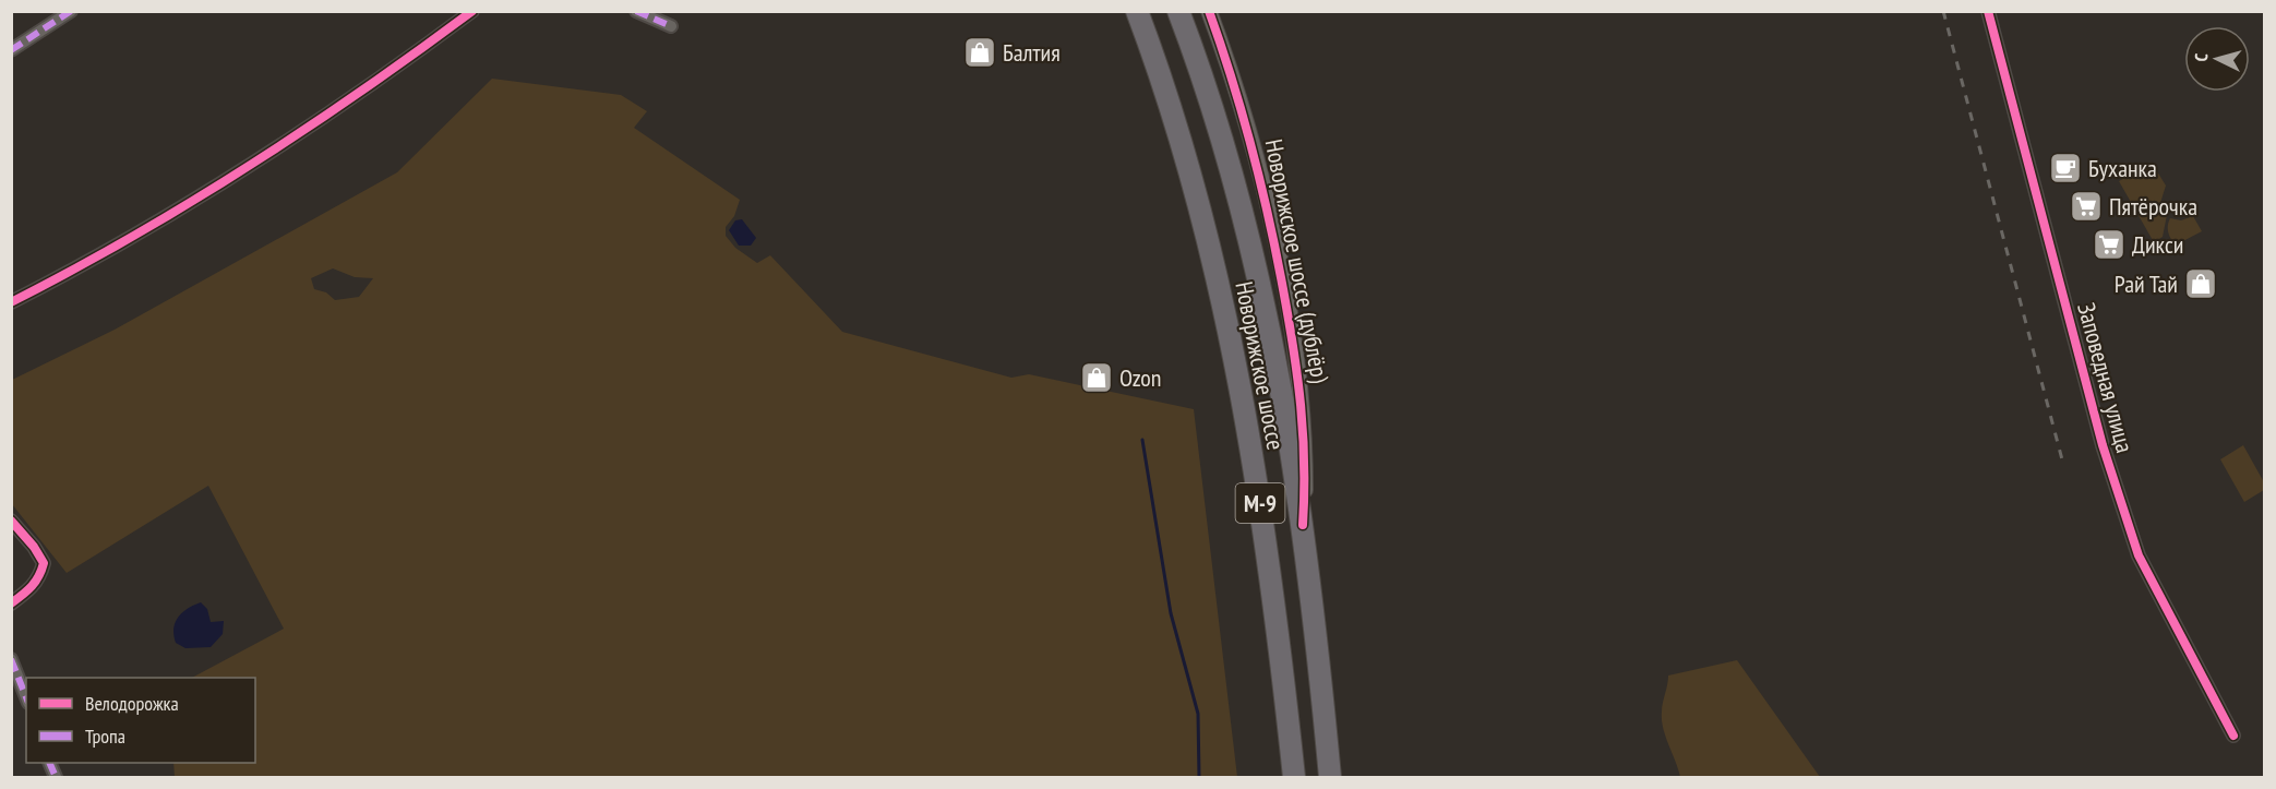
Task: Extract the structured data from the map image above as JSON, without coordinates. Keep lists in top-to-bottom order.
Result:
{
  "streets": {
    "highway": ["Новорижское шоссе", "М-9"],
    "street": ["Новорижское шоссе (дублёр)", "Заповедная улица"]
  },
  "crossings": [
    ["Новорижское шоссе (дублёр)", "Новорижское шоссе"]
  ],
  "places": {
    "shop": ["Балтия", "Рай Тай", "Ozon"],
    "cafe": ["Буханка"],
    "supermarket": ["Пятёрочка", "Дикси"]
  },
  "legend": ["Велодорожка", "Тропа"],
  "north": "left"
}
